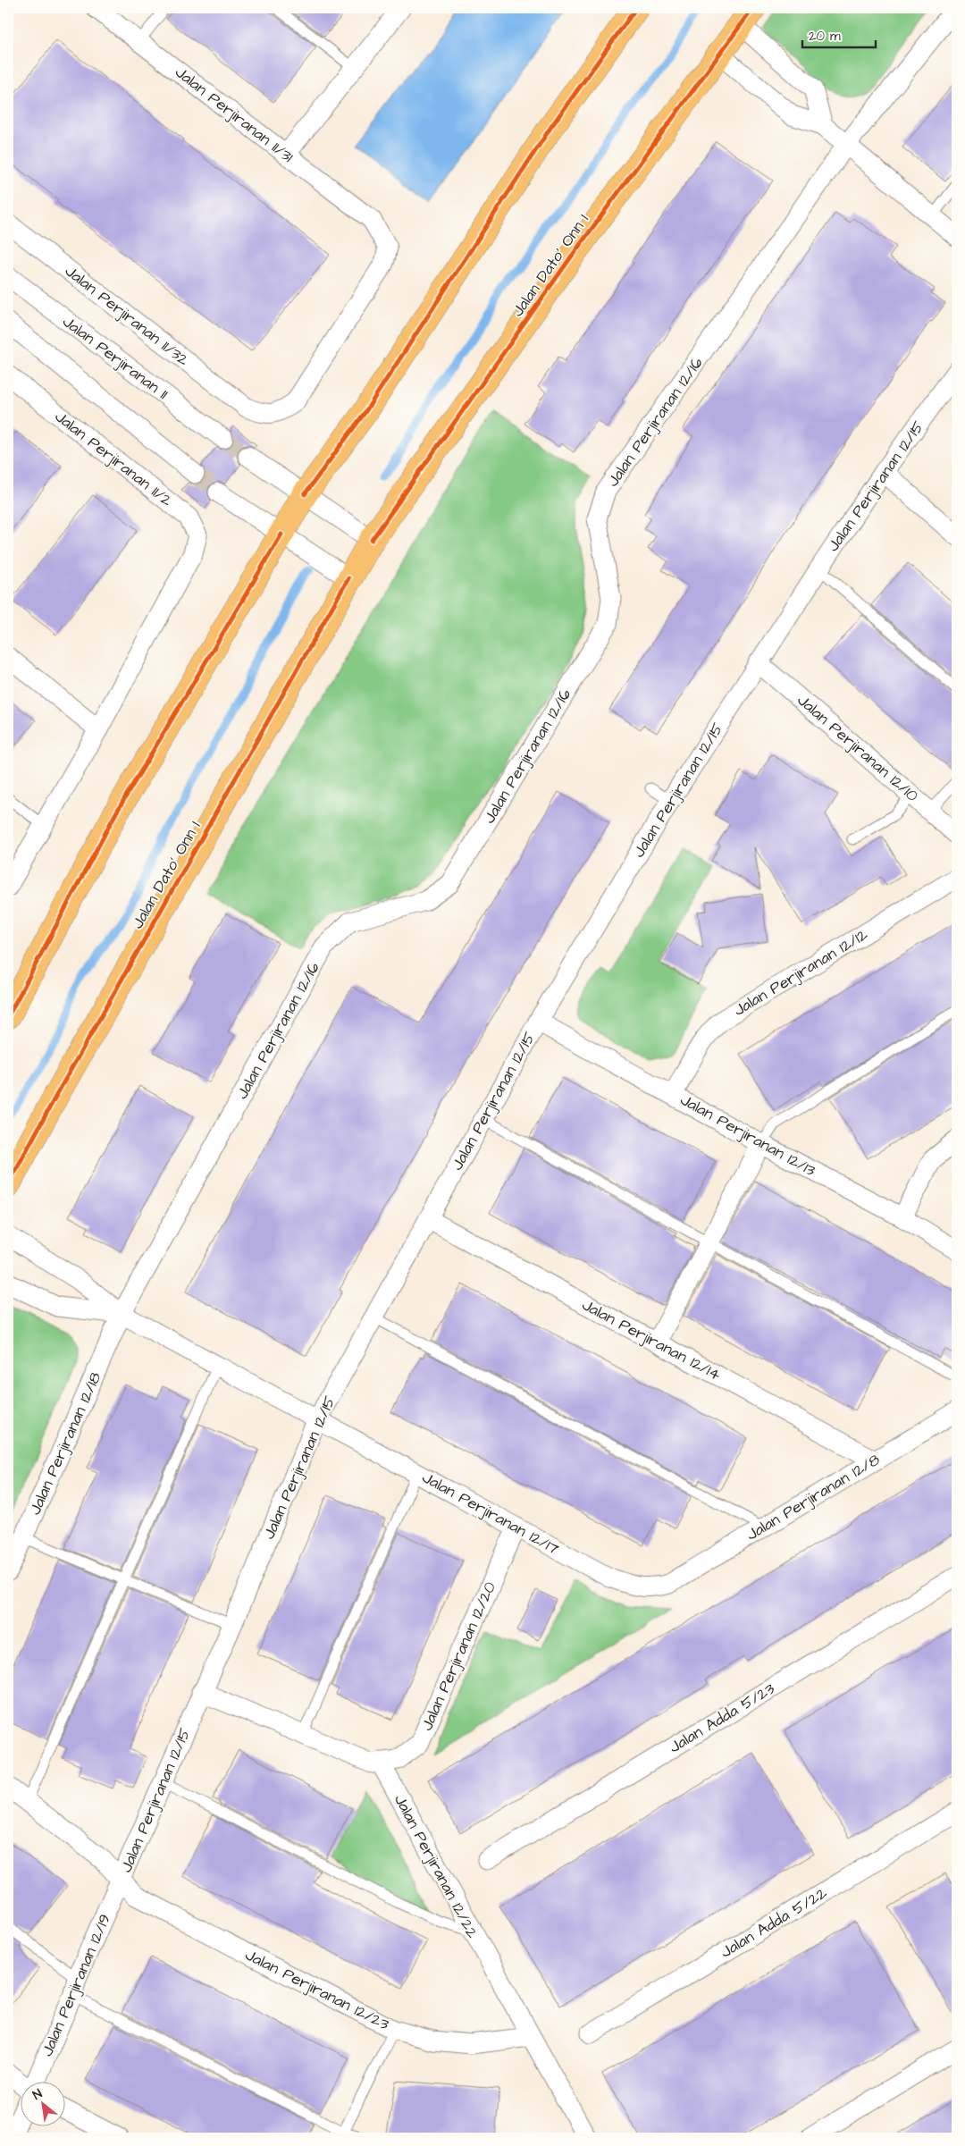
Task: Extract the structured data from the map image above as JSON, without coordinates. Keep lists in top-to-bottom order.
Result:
{
  "streets": {
    "main road": ["Jalan Dato' Onn 1"],
    "street": [
      "Jalan Perjiranan 11/31",
      "Jalan Perjiranan 11/32",
      "Jalan Perjiranan 11",
      "Jalan Perjiranan 12/16",
      "Jalan Perjiranan 11/2",
      "Jalan Perjiranan 12/15",
      "Jalan Perjiranan 12/10",
      "Jalan Perjiranan 12/12",
      "Jalan Perjiranan 12/13",
      "Jalan Perjiranan 12/14",
      "Jalan Perjiranan 12/18",
      "Jalan Perjiranan 12/8",
      "Jalan Perjiranan 12/17",
      "Jalan Perjiranan 12/20",
      "Jalan Adda 5/23",
      "Jalan Perjiranan 12/22",
      "Jalan Adda 5/22",
      "Jalan Perjiranan 12/19",
      "Jalan Perjiranan 12/23"
    ]
  },
  "crossings": [
    ["Jalan Perjiranan 11/31", "Jalan Perjiranan 11/32"],
    ["Jalan Perjiranan 12/16", "Jalan Perjiranan 12/18"],
    ["Jalan Perjiranan 12/16", "Jalan Perjiranan 12/17"],
    ["Jalan Perjiranan 12/15", "Jalan Perjiranan 12/10"],
    ["Jalan Perjiranan 12/15", "Jalan Perjiranan 12/13"],
    ["Jalan Perjiranan 12/15", "Jalan Perjiranan 12/14"],
    ["Jalan Perjiranan 12/15", "Jalan Perjiranan 12/17"],
    ["Jalan Perjiranan 12/15", "Jalan Perjiranan 12/19"],
    ["Jalan Perjiranan 12/15", "Jalan Perjiranan 12/23"],
    ["Jalan Perjiranan 12/12", "Jalan Perjiranan 12/13"],
    ["Jalan Perjiranan 12/14", "Jalan Perjiranan 12/8"],
    ["Jalan Perjiranan 12/18", "Jalan Perjiranan 12/17"],
    ["Jalan Perjiranan 12/8", "Jalan Perjiranan 12/17"],
    ["Jalan Perjiranan 12/17", "Jalan Perjiranan 12/20"],
    ["Jalan Perjiranan 12/20", "Jalan Perjiranan 12/22"],
    ["Jalan Perjiranan 12/22", "Jalan Perjiranan 12/23"],
    ["Jalan Perjiranan 12/19", "Jalan Perjiranan 12/23"]
  ],
  "scale_bar": "20 m",
  "north": "top left"
}
